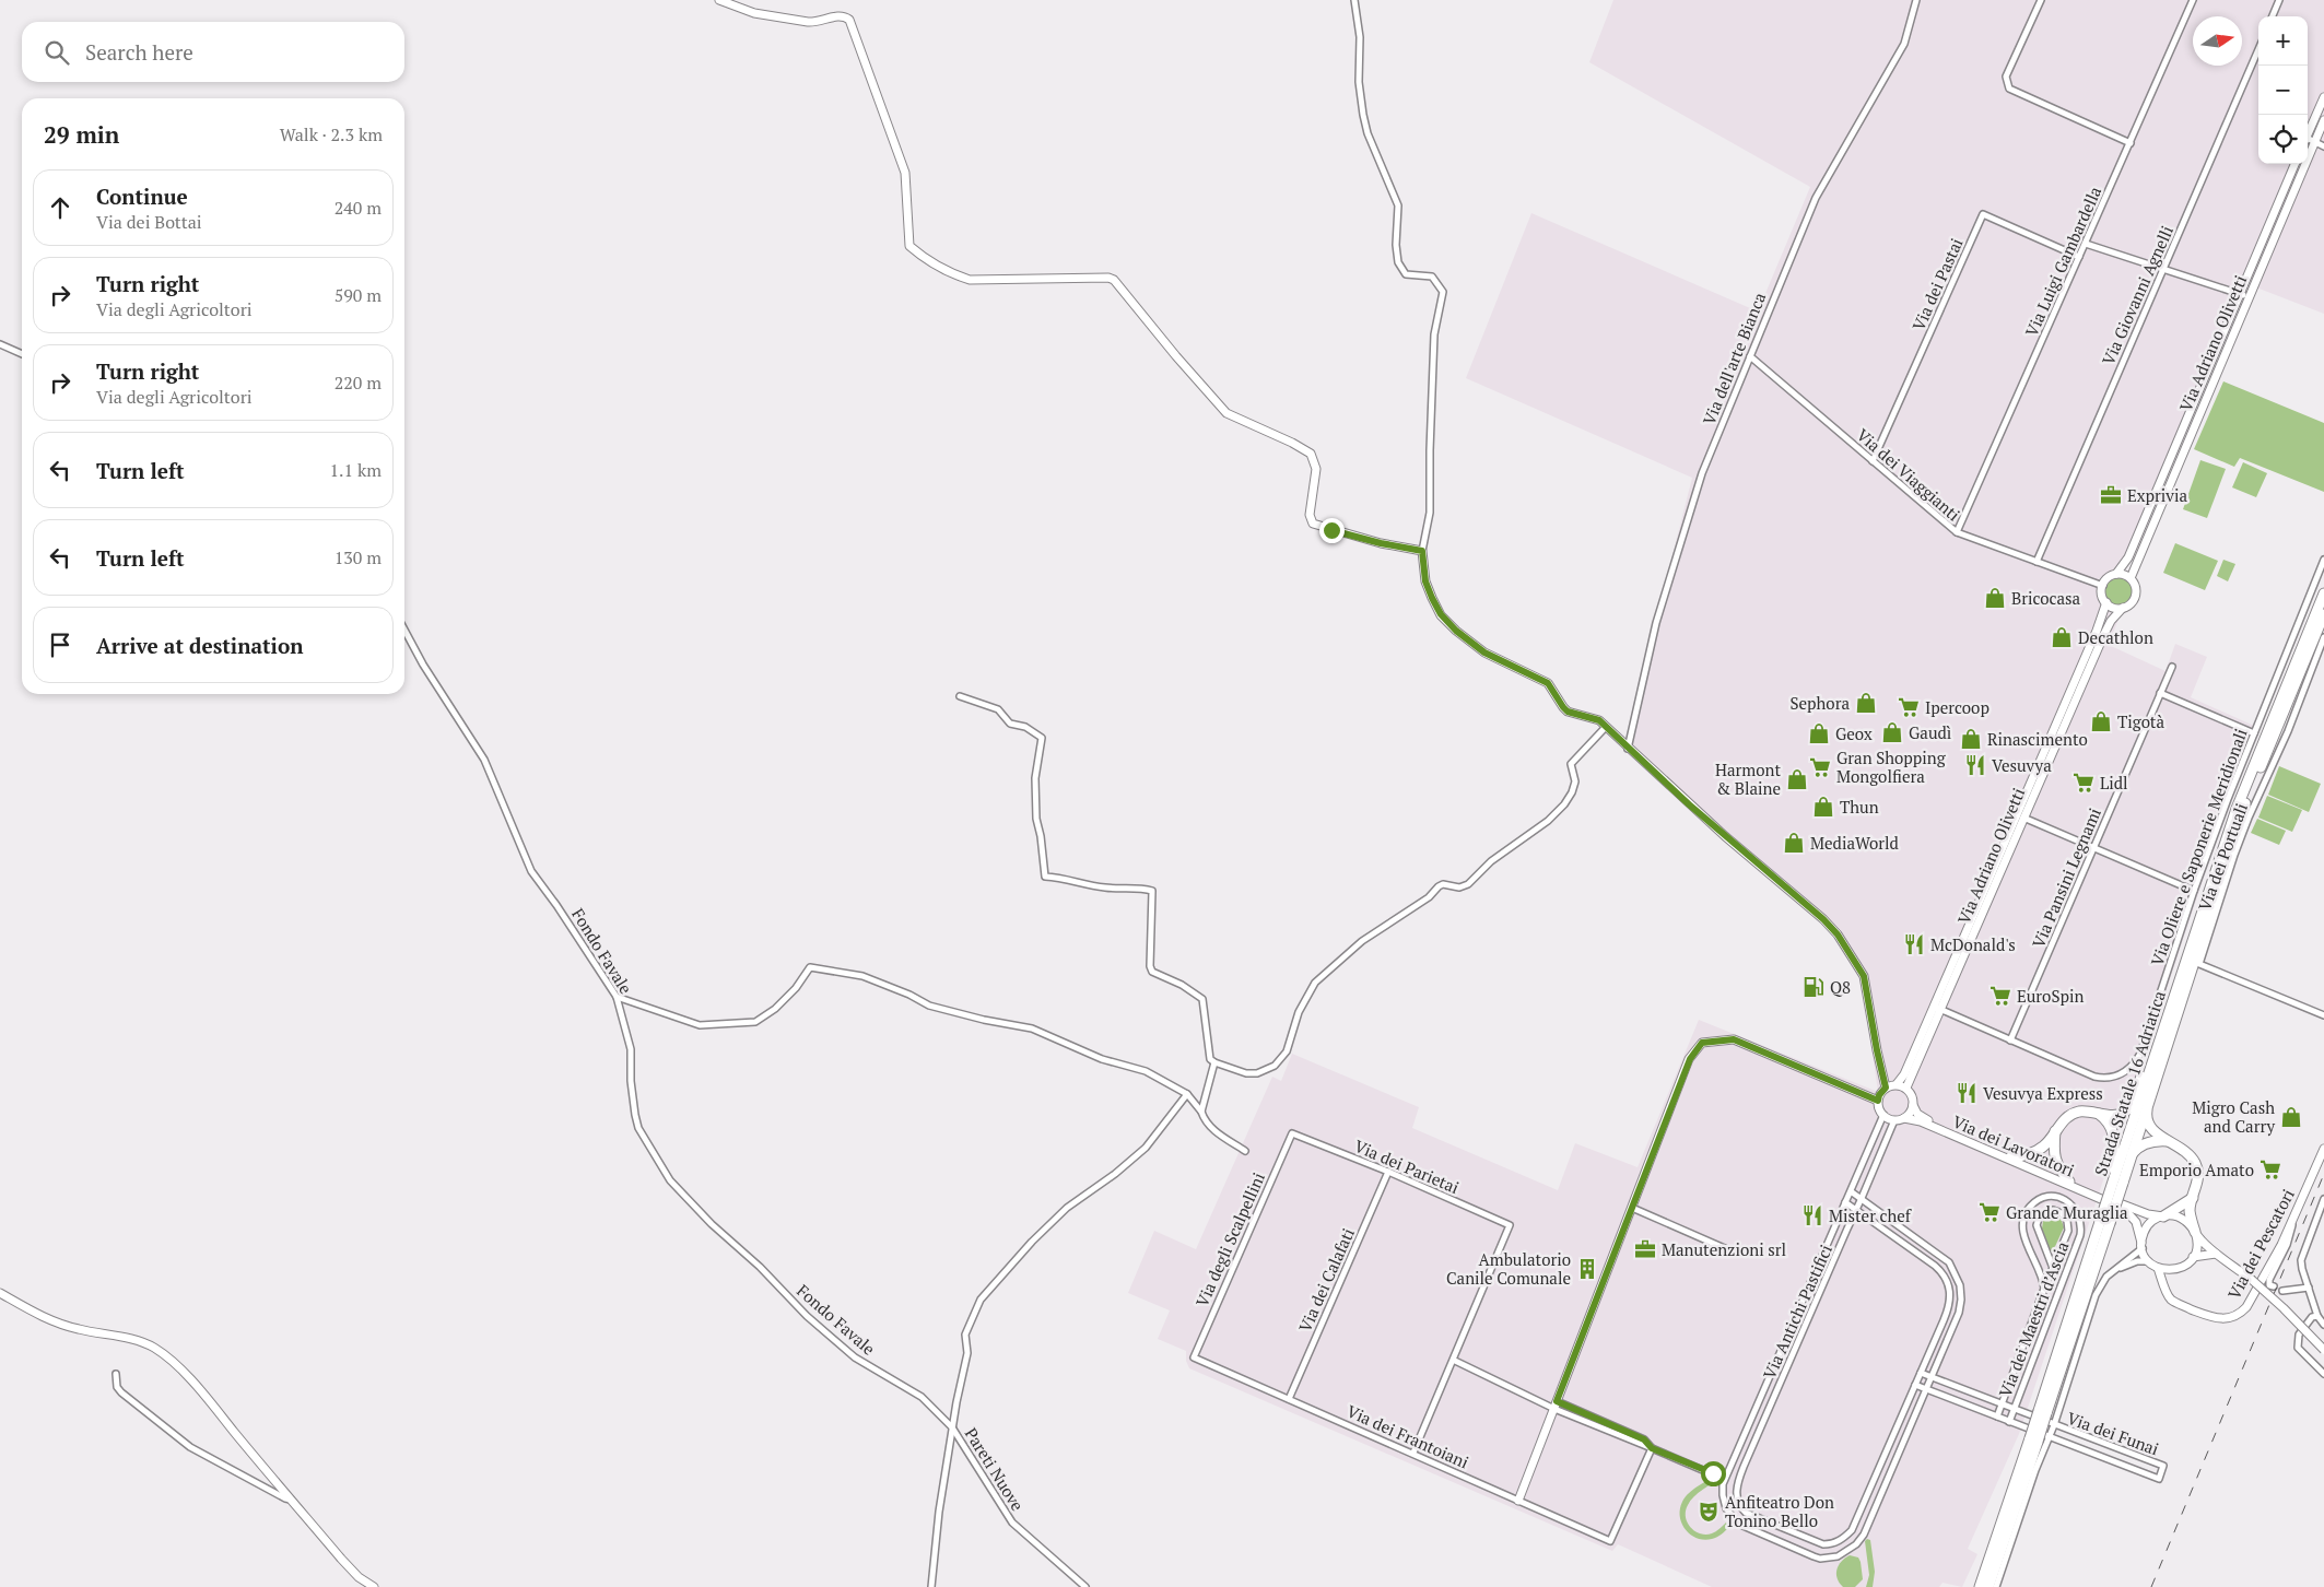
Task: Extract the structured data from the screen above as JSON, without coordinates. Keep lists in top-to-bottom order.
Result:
{
  "streets": {
    "highway": ["Strada Statale 16 Adriatica"],
    "street": [
      "Via Luigi Gambardella",
      "Via dei Pastai",
      "Via Giovanni Agnelli",
      "Via Adriano Olivetti",
      "Via dell'arte Bianca",
      "Via dei Viaggianti",
      "Via Oliere e Saponerie Meridionali",
      "Via dei Portuali",
      "Via Pansini Legnami",
      "Fondo Favale",
      "Via dei Lavoratori",
      "Via dei Parietai",
      "Via degli Scalpellini",
      "Via dei Pescatori",
      "Via dei Calafati",
      "Via Antichi Pastifici",
      "Via dei Maestri d’Ascia",
      "Via dei Funai",
      "Via dei Frantoiani",
      "Pareti Nuove"
    ]
  },
  "crossings": [
    ["Via Luigi Gambardella", "Via dei Pastai"],
    ["Via Luigi Gambardella", "Via dei Viaggianti"],
    ["Via dei Pastai", "Via dei Viaggianti"],
    ["Via Giovanni Agnelli", "Via dei Viaggianti"],
    ["Via Adriano Olivetti", "Via dei Viaggianti"],
    ["Via Adriano Olivetti", "Via Oliere e Saponerie Meridionali"],
    ["Via Adriano Olivetti", "Via Antichi Pastifici"],
    ["Via dell'arte Bianca", "Via dei Viaggianti"],
    ["Via Oliere e Saponerie Meridionali", "Via Pansini Legnami"],
    ["Fondo Favale", "Pareti Nuove"],
    ["Via dei Parietai", "Via degli Scalpellini"],
    ["Via dei Parietai", "Via dei Calafati"],
    ["Via degli Scalpellini", "Via dei Frantoiani"],
    ["Via dei Calafati", "Via dei Frantoiani"],
    ["Via Antichi Pastifici", "Via dei Funai"],
    ["Via dei Maestri d’Ascia", "Via dei Funai"]
  ],
  "places": {
    "office": ["Exprivia", "Manutenzioni srl"],
    "shop": [
      "Bricocasa",
      "Decathlon",
      "Sephora",
      "Tigotà",
      "Gaudì",
      "Geox",
      "Rinascimento",
      "Harmont & Blaine",
      "Thun",
      "MediaWorld",
      "Migro Cash and Carry"
    ],
    "supermarket": [
      "Ipercoop",
      "Gran Shopping Mongolfiera",
      "Lidl",
      "EuroSpin",
      "Emporio Amato",
      "Grande Muraglia"
    ],
    "restaurant": [
      "Vesuvya",
      "McDonald's",
      "Vesuvya Express",
      "Mister chef"
    ],
    "fuel station": ["Q8"],
    "building": ["Ambulatorio Canile Comunale"],
    "theatre": ["Anfiteatro Don Tonino Bello"]
  },
  "north": "right",
  "page": {
    "map_buttons": ["+", "−"],
    "search": "Search here",
    "heading": ["29 min", "Walk · 2.3 km"],
    "list": [
      ["Continue", "Via dei Bottai", "240 m"],
      ["Turn right", "Via degli Agricoltori", "590 m"],
      ["Turn right", "Via degli Agricoltori", "220 m"],
      ["Turn left", "1.1 km"],
      ["Turn left", "130 m"],
      "Arrive at destination"
    ]
  }
}
